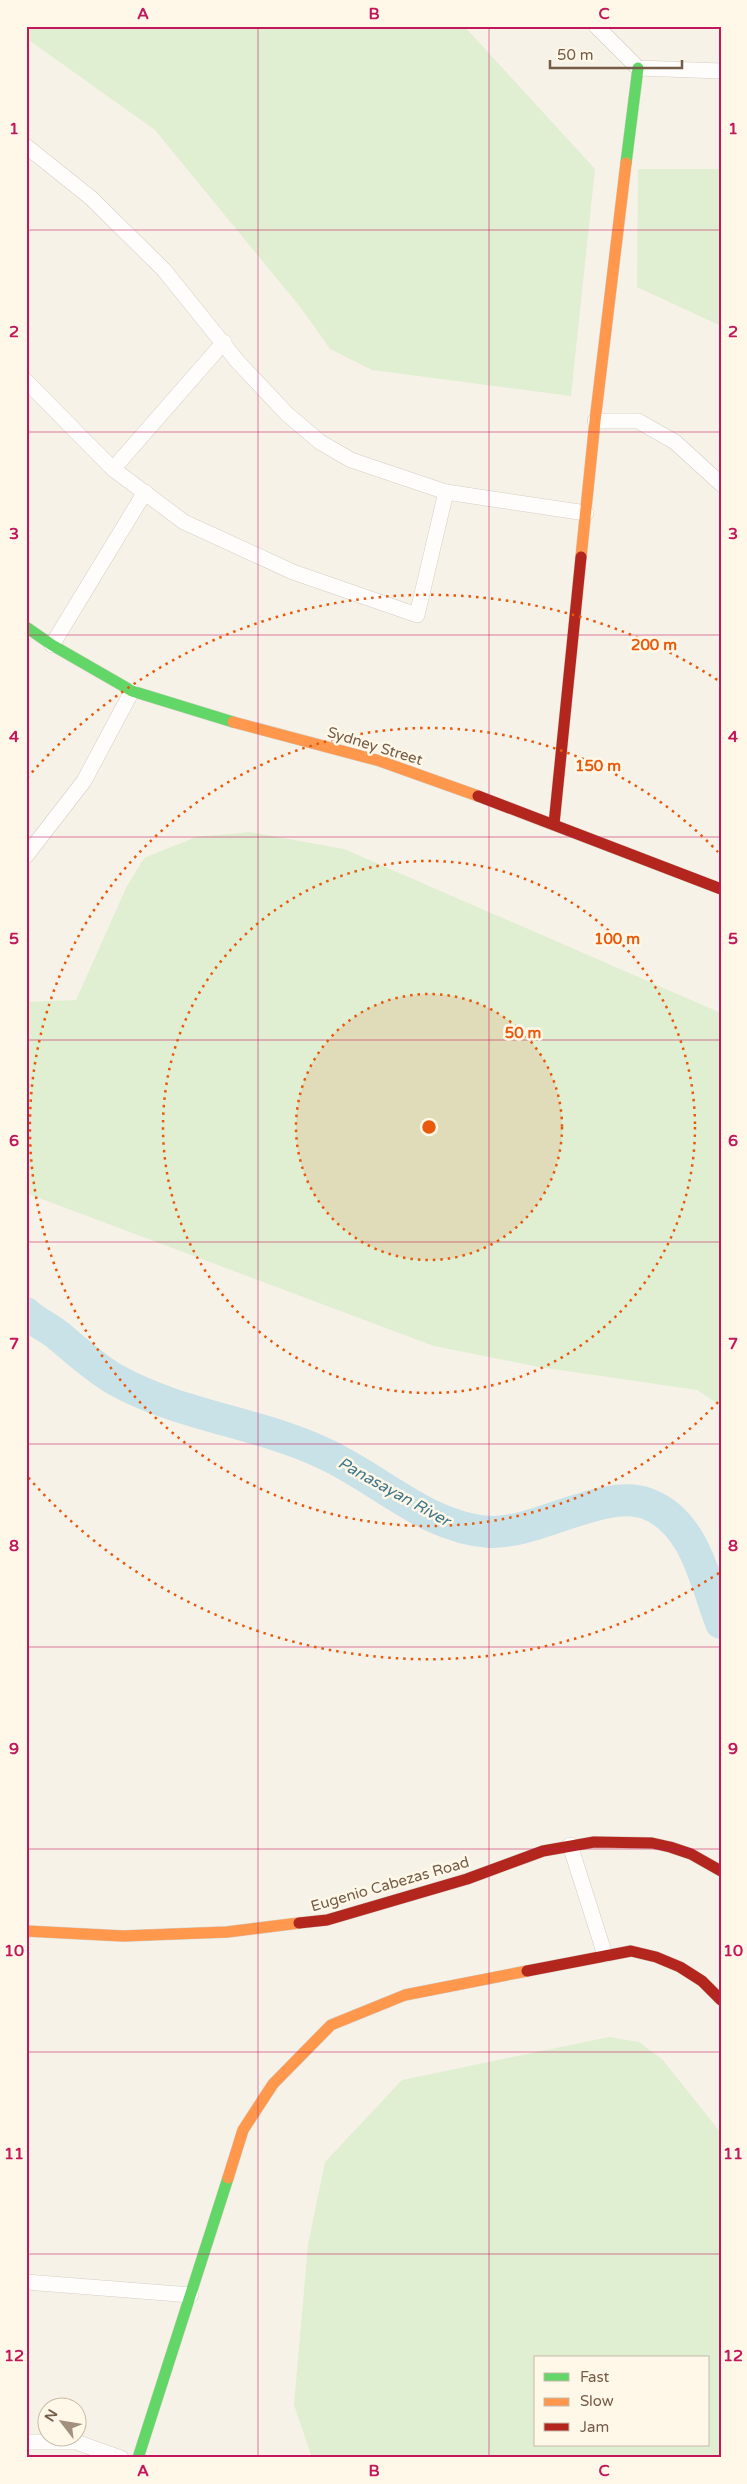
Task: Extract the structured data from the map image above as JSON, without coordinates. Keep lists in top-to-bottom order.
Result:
{
  "streets": {
    "street": ["Sydney Street", "Eugenio Cabezas Road"]
  },
  "water": ["Panasayan River"],
  "legend": ["Fast", "Slow", "Jam"],
  "scale_bar": "50 m",
  "north": "top left",
  "grid": {
    "columns": ["A", "B", "C"],
    "rows": [
      "1",
      "2",
      "3",
      "4",
      "5",
      "6",
      "7",
      "8",
      "9",
      "10",
      "11",
      "12"
    ]
  },
  "rings": [
    "200 m",
    "150 m",
    "100 m",
    "50 m"
  ]
}
